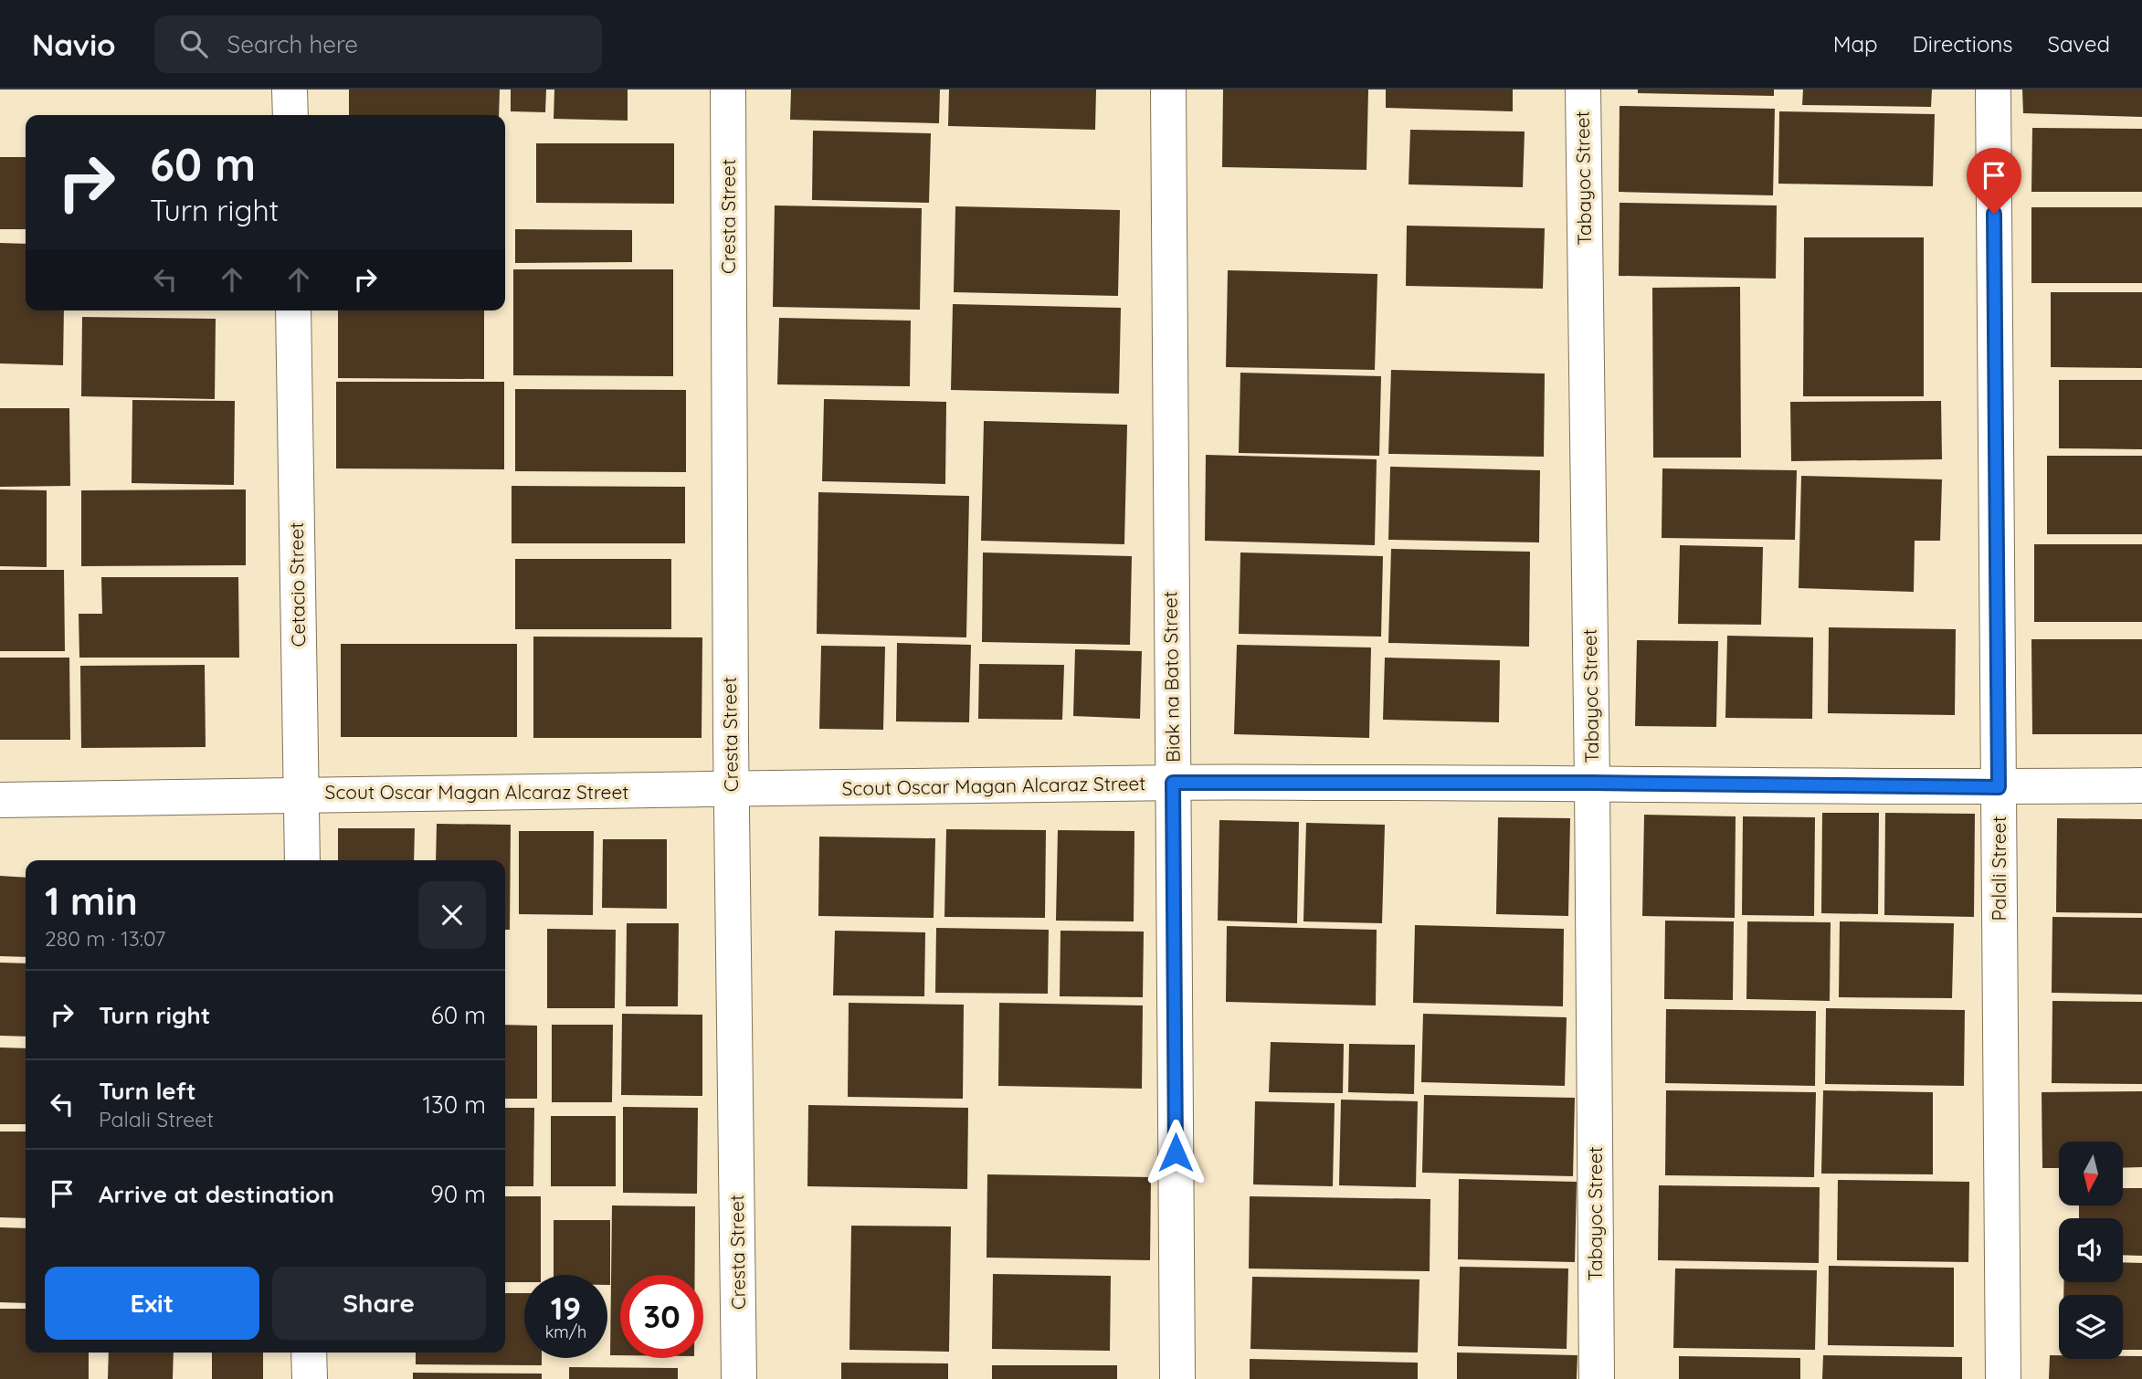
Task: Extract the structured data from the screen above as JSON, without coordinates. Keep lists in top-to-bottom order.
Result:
{
  "streets": {
    "street": [
      "Tabayoc Street",
      "Cresta Street",
      "Cetacio Street",
      "Biak na Bato Street",
      "Scout Oscar Magan Alcaraz Street",
      "Palali Street"
    ]
  },
  "crossings": [
    ["Tabayoc Street", "Scout Oscar Magan Alcaraz Street"],
    ["Cresta Street", "Scout Oscar Magan Alcaraz Street"],
    ["Cetacio Street", "Scout Oscar Magan Alcaraz Street"],
    ["Biak na Bato Street", "Scout Oscar Magan Alcaraz Street"],
    ["Scout Oscar Magan Alcaraz Street", "Palali Street"]
  ],
  "north": "bottom",
  "page": {
    "header": "Navio",
    "search": "Search here",
    "nav": ["Map", "Directions", "Saved"],
    "turn": ["60 m", "Turn right"],
    "heading": ["1 min", "280 m · 13:07"],
    "list": [
      {
        "name": "Turn right",
        "value": "60 m"
      },
      {
        "name": "Turn left",
        "note": "Palali Street",
        "value": "130 m"
      },
      {
        "name": "Arrive at destination",
        "value": "90 m"
      }
    ],
    "buttons": ["Exit", "Share"],
    "speed": "19 km/h",
    "limit": "30"
  }
}
